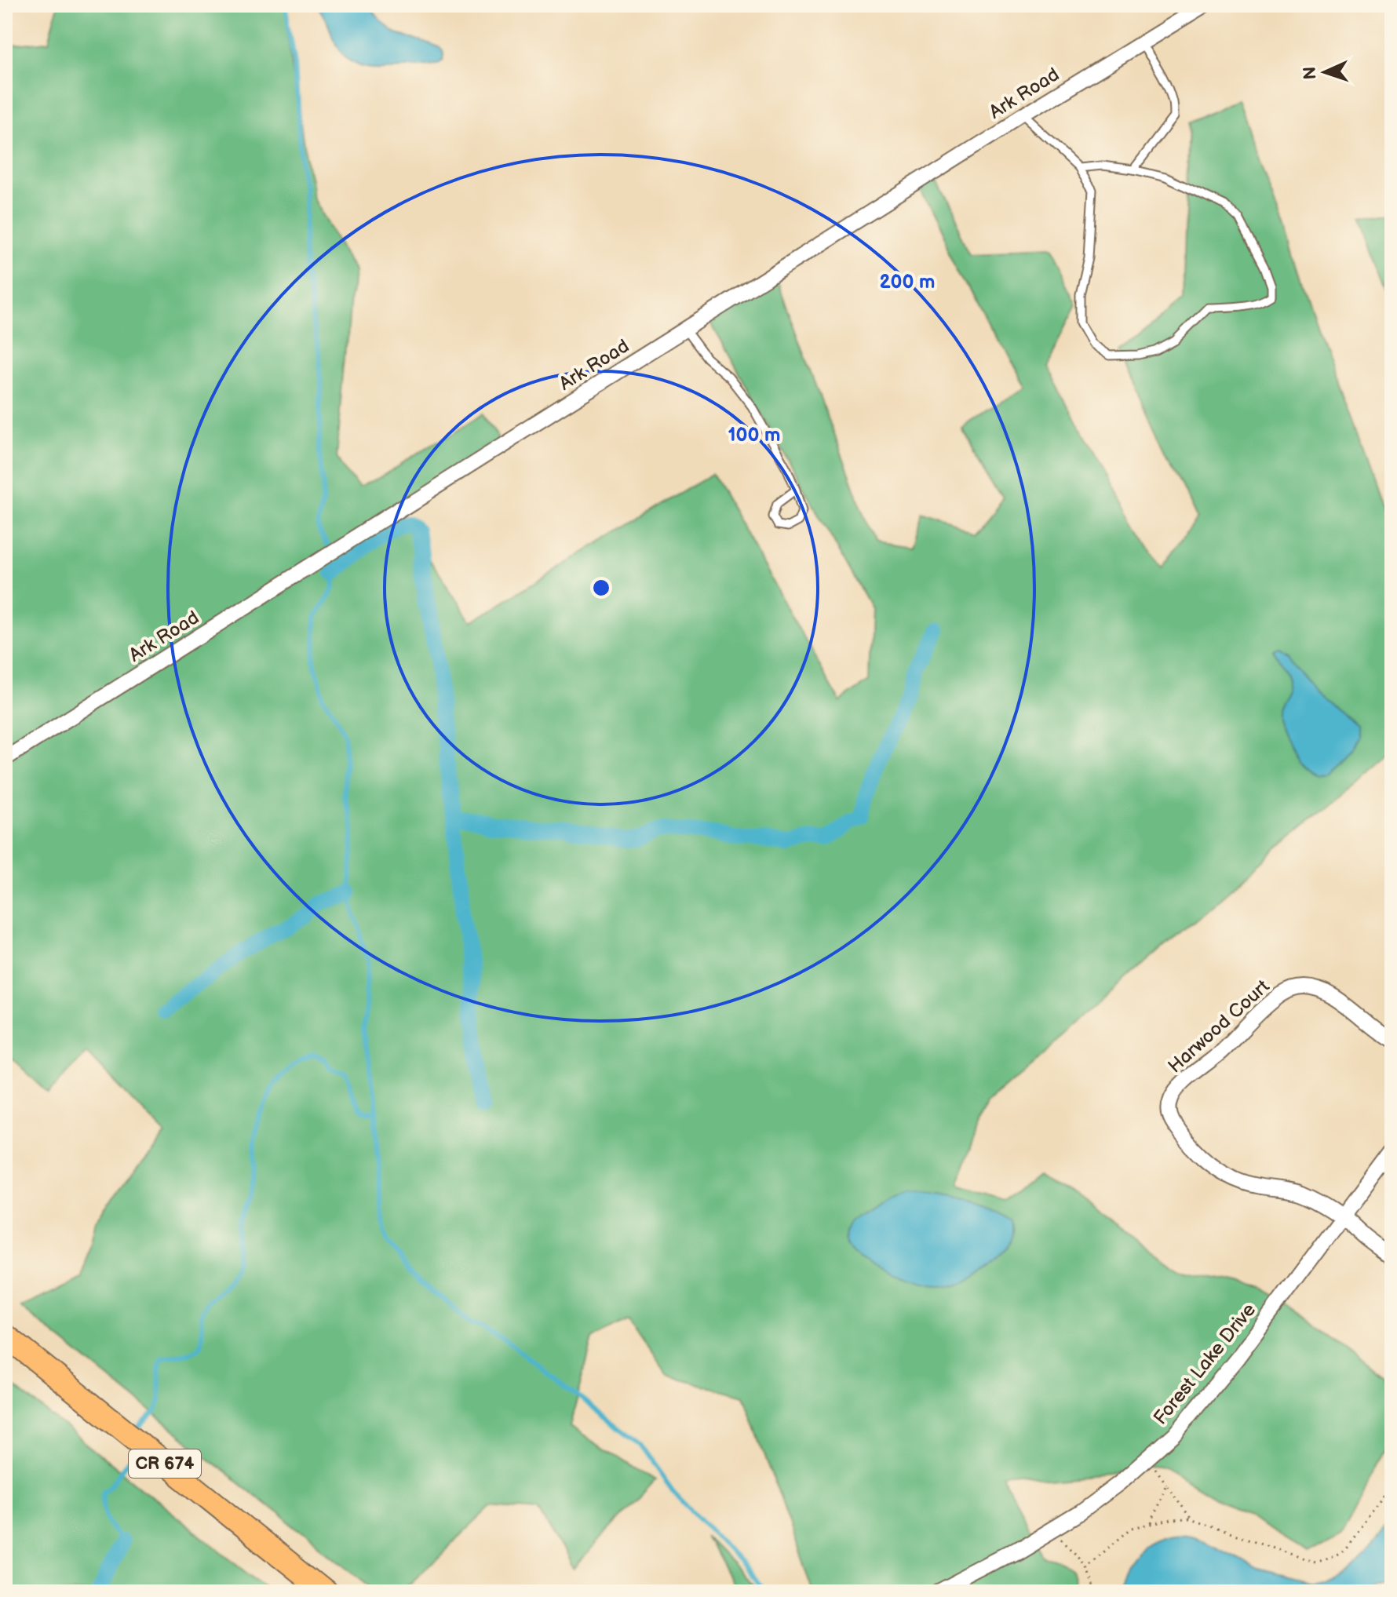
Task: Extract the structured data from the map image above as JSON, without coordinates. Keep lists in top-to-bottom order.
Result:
{
  "streets": {
    "main road": ["CR 674"],
    "street": ["Ark Road", "Harwood Court", "Forest Lake Drive"]
  },
  "crossings": [
    ["Harwood Court", "Forest Lake Drive"]
  ],
  "north": "left",
  "rings": ["200 m", "100 m"]
}
